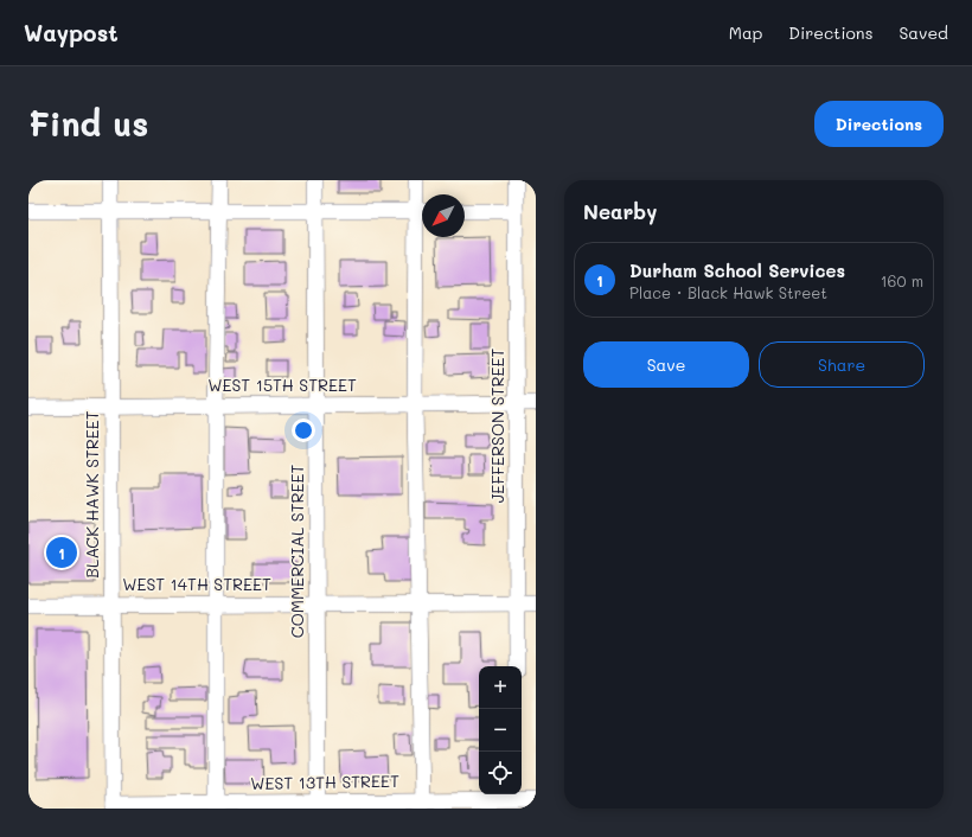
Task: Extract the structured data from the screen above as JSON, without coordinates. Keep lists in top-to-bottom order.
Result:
{
  "streets": {
    "street": [
      "WEST 15TH STREET",
      "JEFFERSON STREET",
      "BLACK HAWK STREET",
      "COMMERCIAL STREET",
      "WEST 14TH STREET",
      "WEST 13TH STREET"
    ]
  },
  "crossings": [
    ["WEST 15TH STREET", "JEFFERSON STREET"],
    ["WEST 15TH STREET", "BLACK HAWK STREET"],
    ["WEST 15TH STREET", "COMMERCIAL STREET"],
    ["JEFFERSON STREET", "WEST 14TH STREET"],
    ["BLACK HAWK STREET", "WEST 14TH STREET"],
    ["BLACK HAWK STREET", "WEST 13TH STREET"],
    ["COMMERCIAL STREET", "WEST 14TH STREET"],
    ["COMMERCIAL STREET", "WEST 13TH STREET"]
  ],
  "north": "bottom left",
  "page": {
    "header": "Waypost",
    "nav": ["Map", "Directions", "Saved"],
    "buttons": [
      "Directions",
      ["Save", "Share"]
    ],
    "title": "Find us",
    "heading": "Nearby",
    "list": [
      {
        "mark": "1",
        "name": "Durham School Services",
        "note": "Place · Black Hawk Street",
        "value": "160 m"
      }
    ],
    "pins": "1",
    "map_buttons": ["+", "−"]
  }
}
